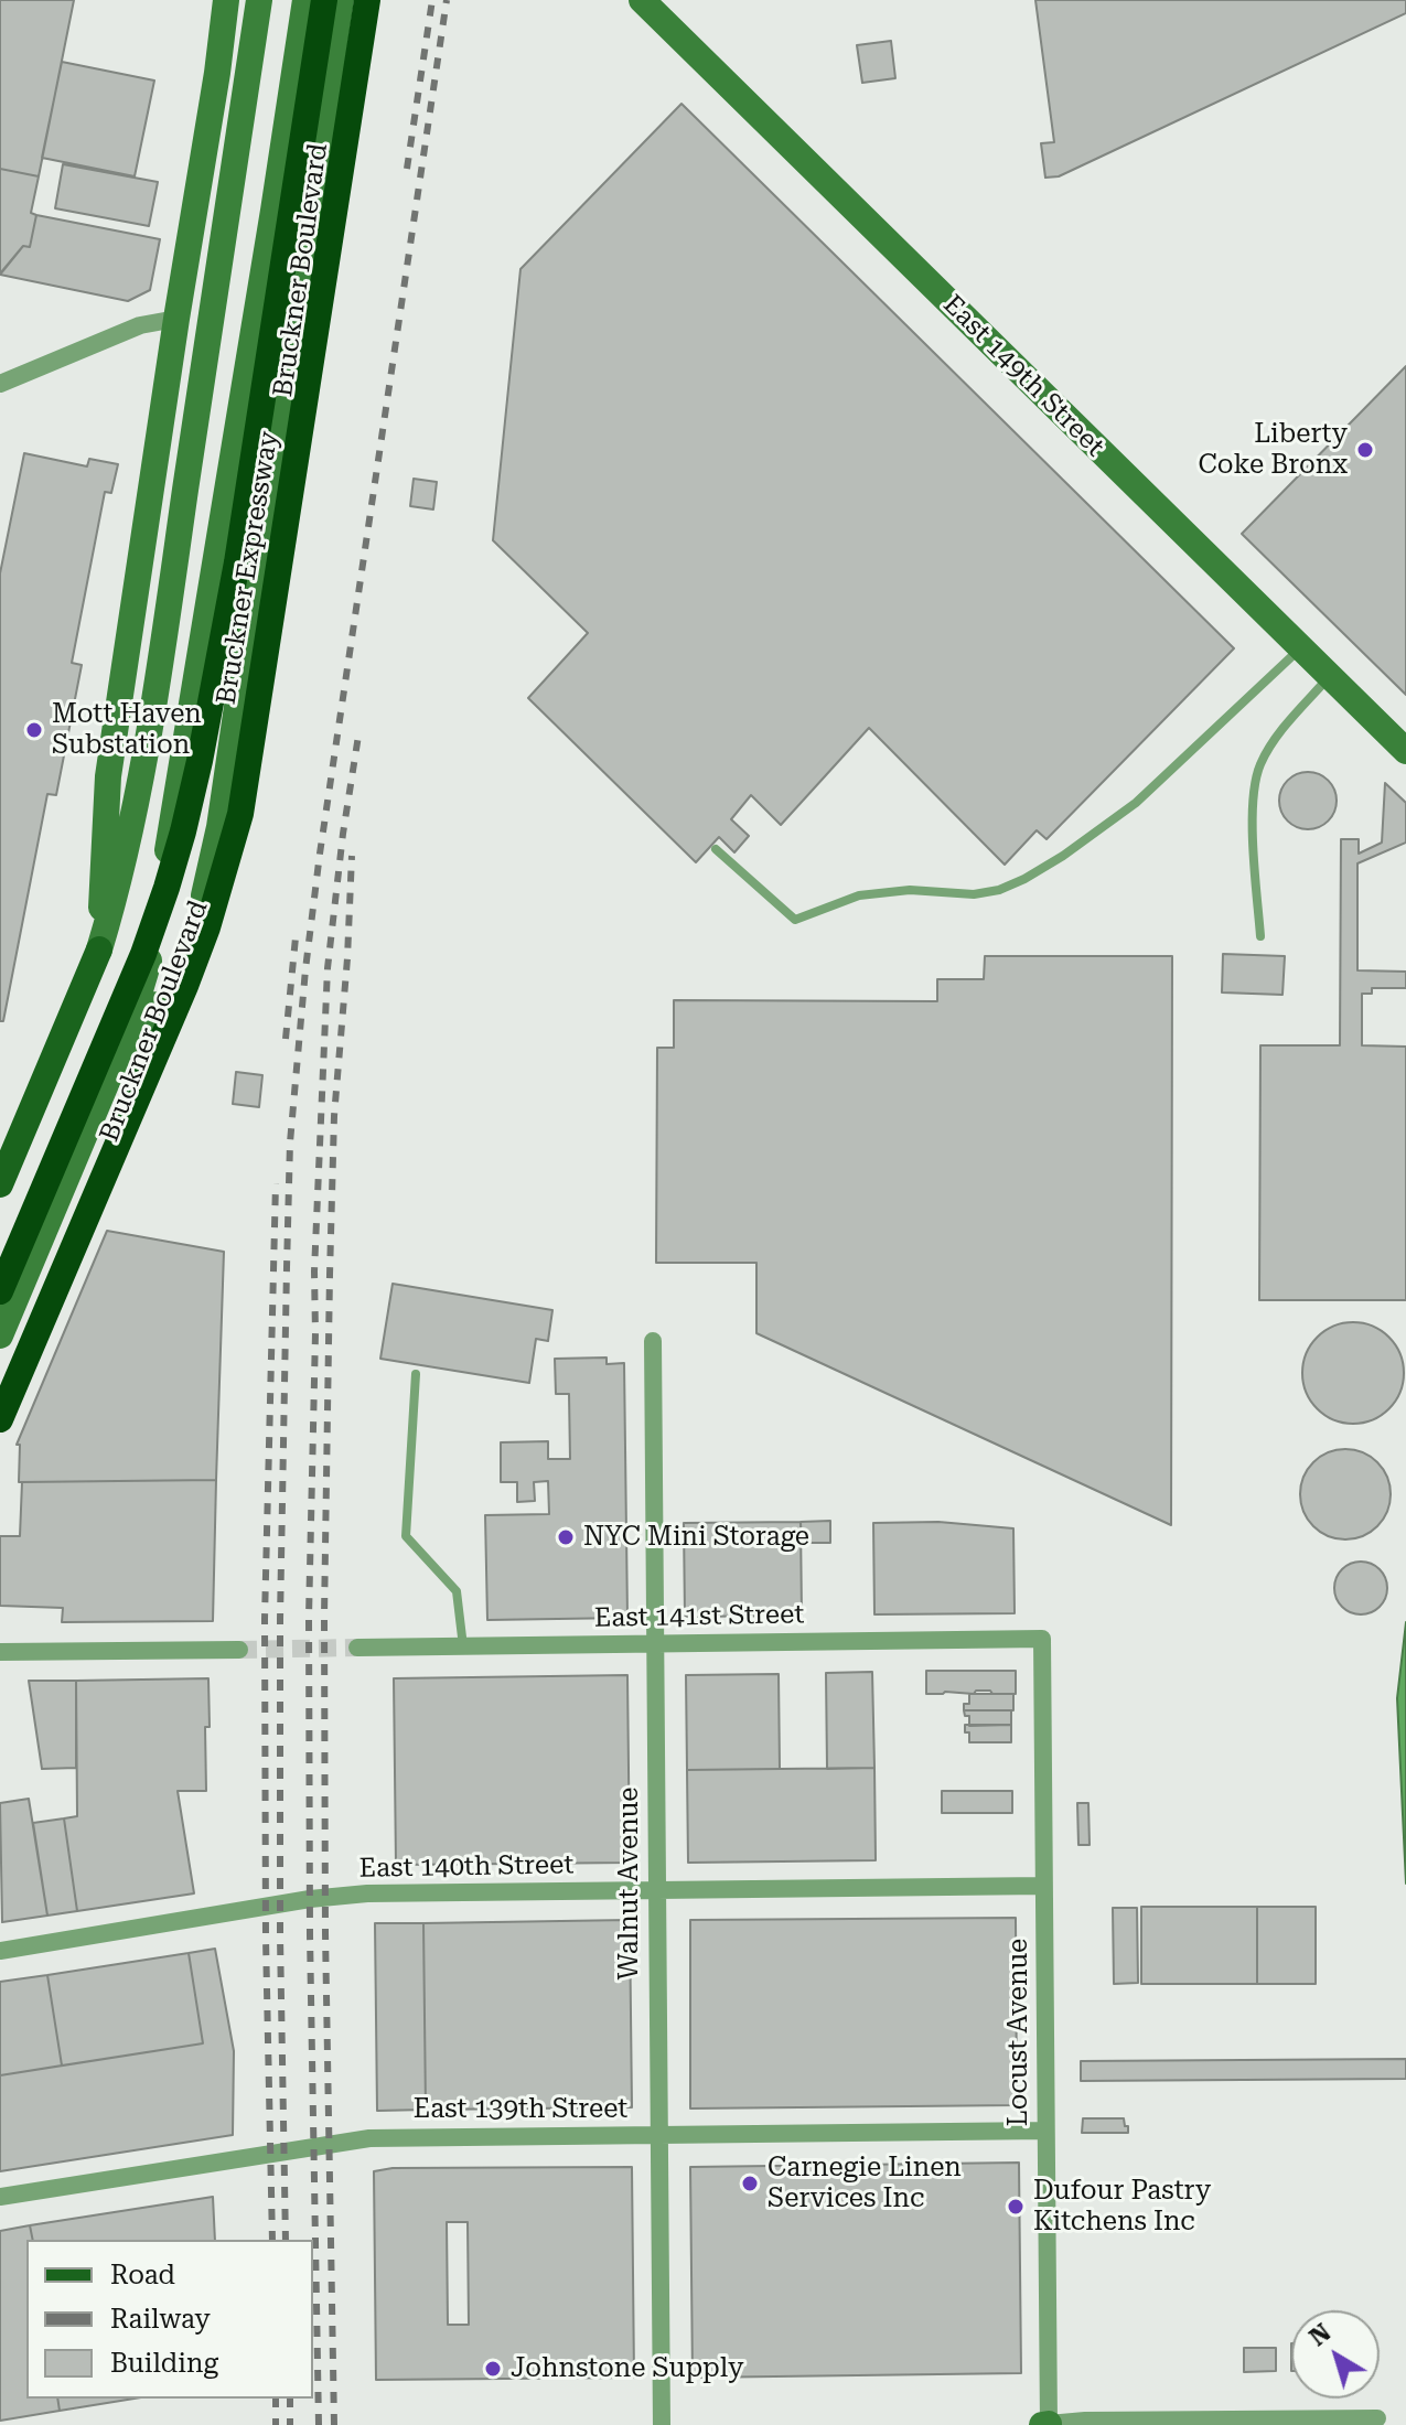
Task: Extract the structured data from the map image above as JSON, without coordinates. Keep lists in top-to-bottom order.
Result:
{
  "streets": {
    "highway": ["Bruckner Expressway"],
    "main road": ["Bruckner Boulevard", "East 149th Street"],
    "street": [
      "East 141st Street",
      "East 140th Street",
      "Walnut Avenue",
      "Locust Avenue",
      "East 139th Street"
    ]
  },
  "crossings": [
    ["East 141st Street", "Walnut Avenue"],
    ["East 141st Street", "Locust Avenue"],
    ["East 140th Street", "Walnut Avenue"],
    ["East 140th Street", "Locust Avenue"],
    ["Walnut Avenue", "East 139th Street"],
    ["Locust Avenue", "East 139th Street"]
  ],
  "places": [
    "Liberty Coke Bronx",
    "Mott Haven Substation",
    "NYC Mini Storage",
    "Carnegie Linen Services Inc",
    "Dufour Pastry Kitchens Inc",
    "Johnstone Supply"
  ],
  "legend": ["Road", "Railway", "Building"],
  "north": "top left"
}
